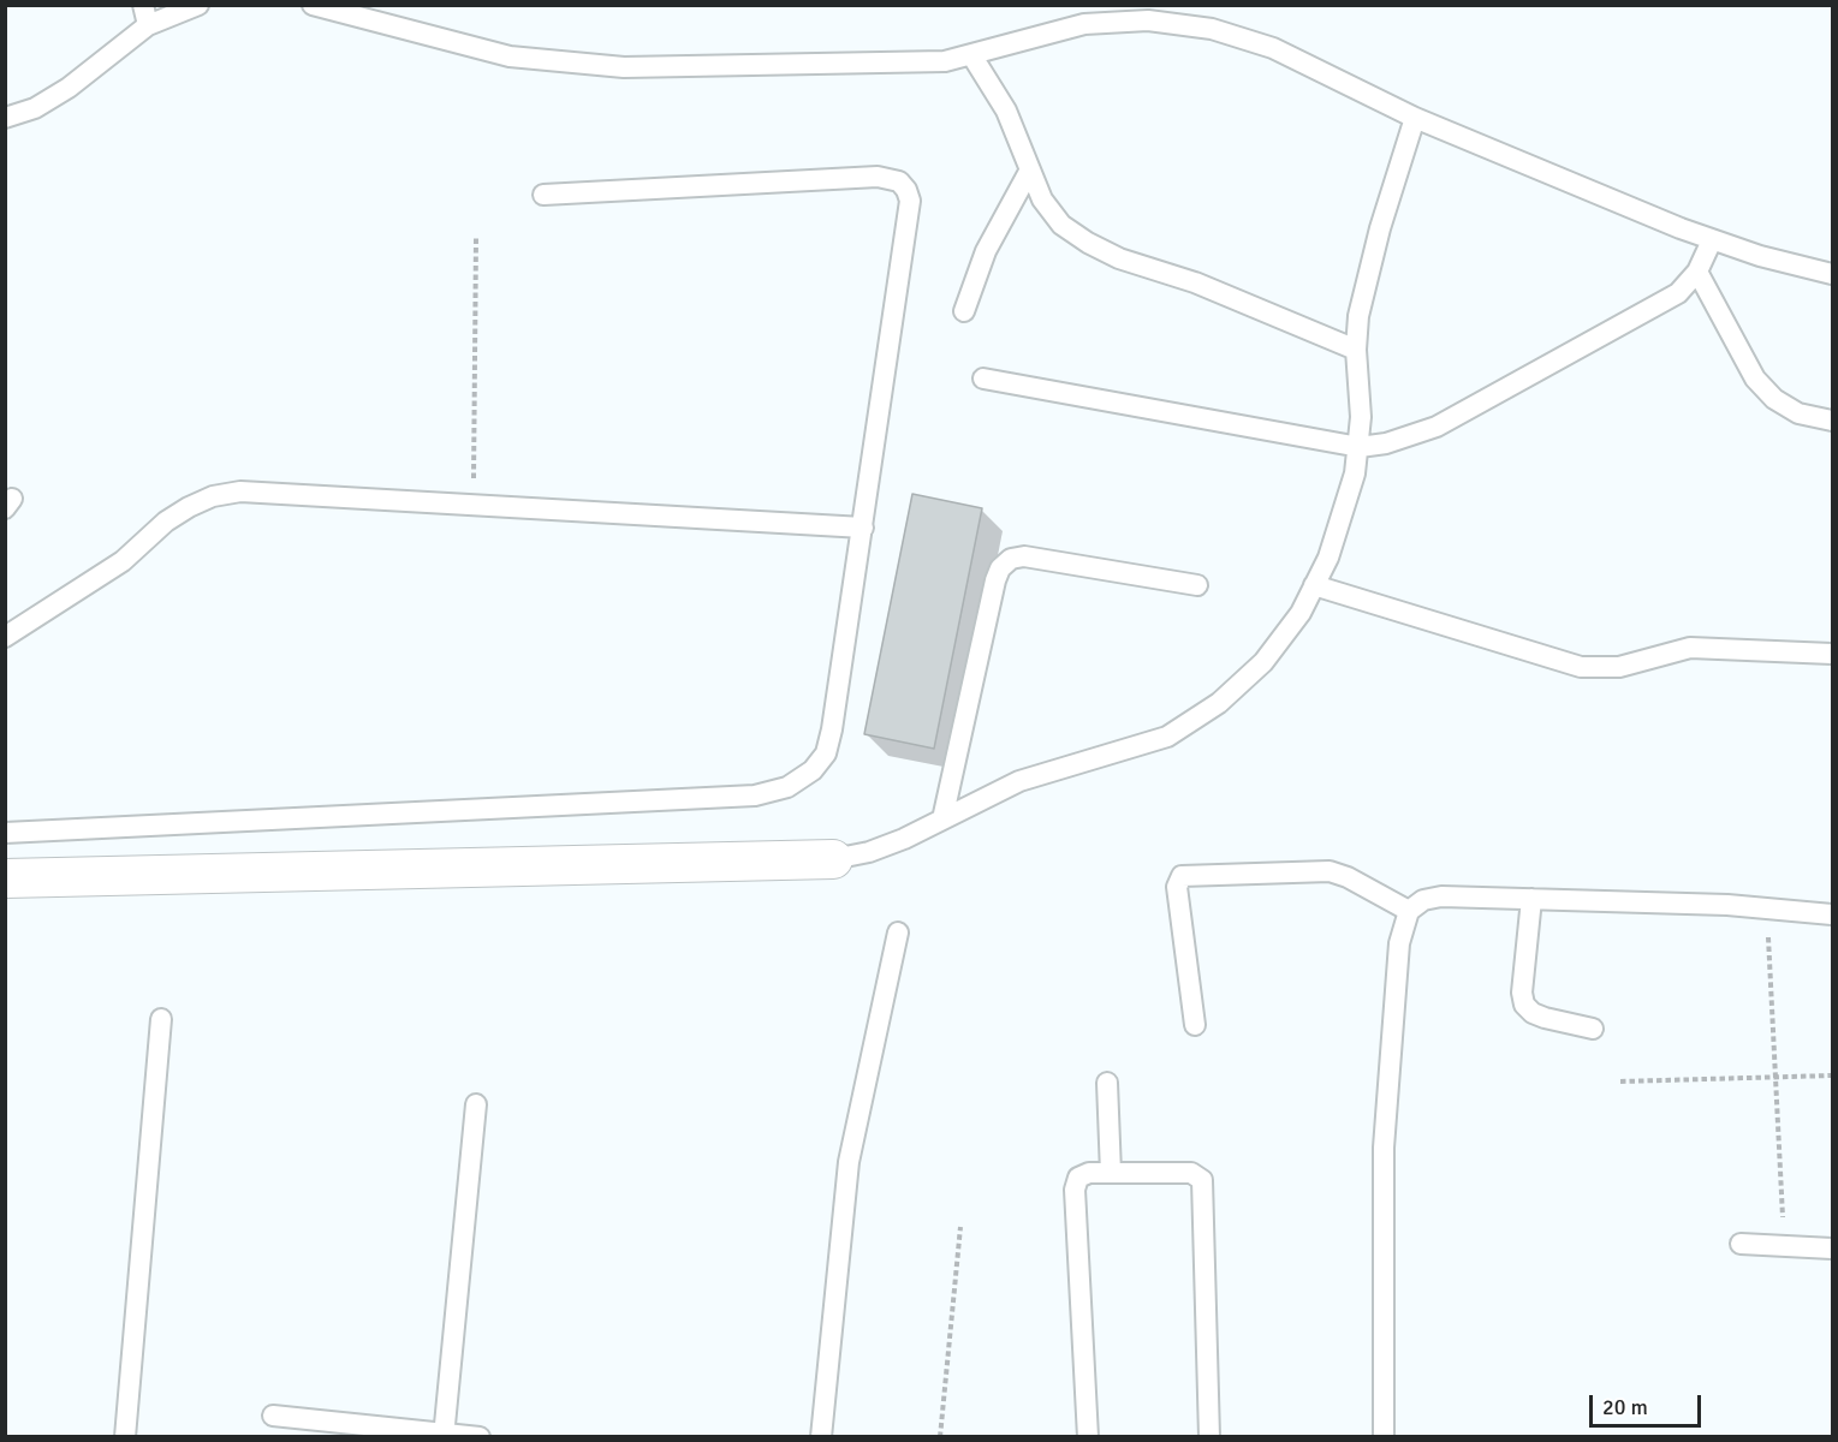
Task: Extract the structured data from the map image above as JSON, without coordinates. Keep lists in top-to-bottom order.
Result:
{
  "scale_bar": "20 m"
}
